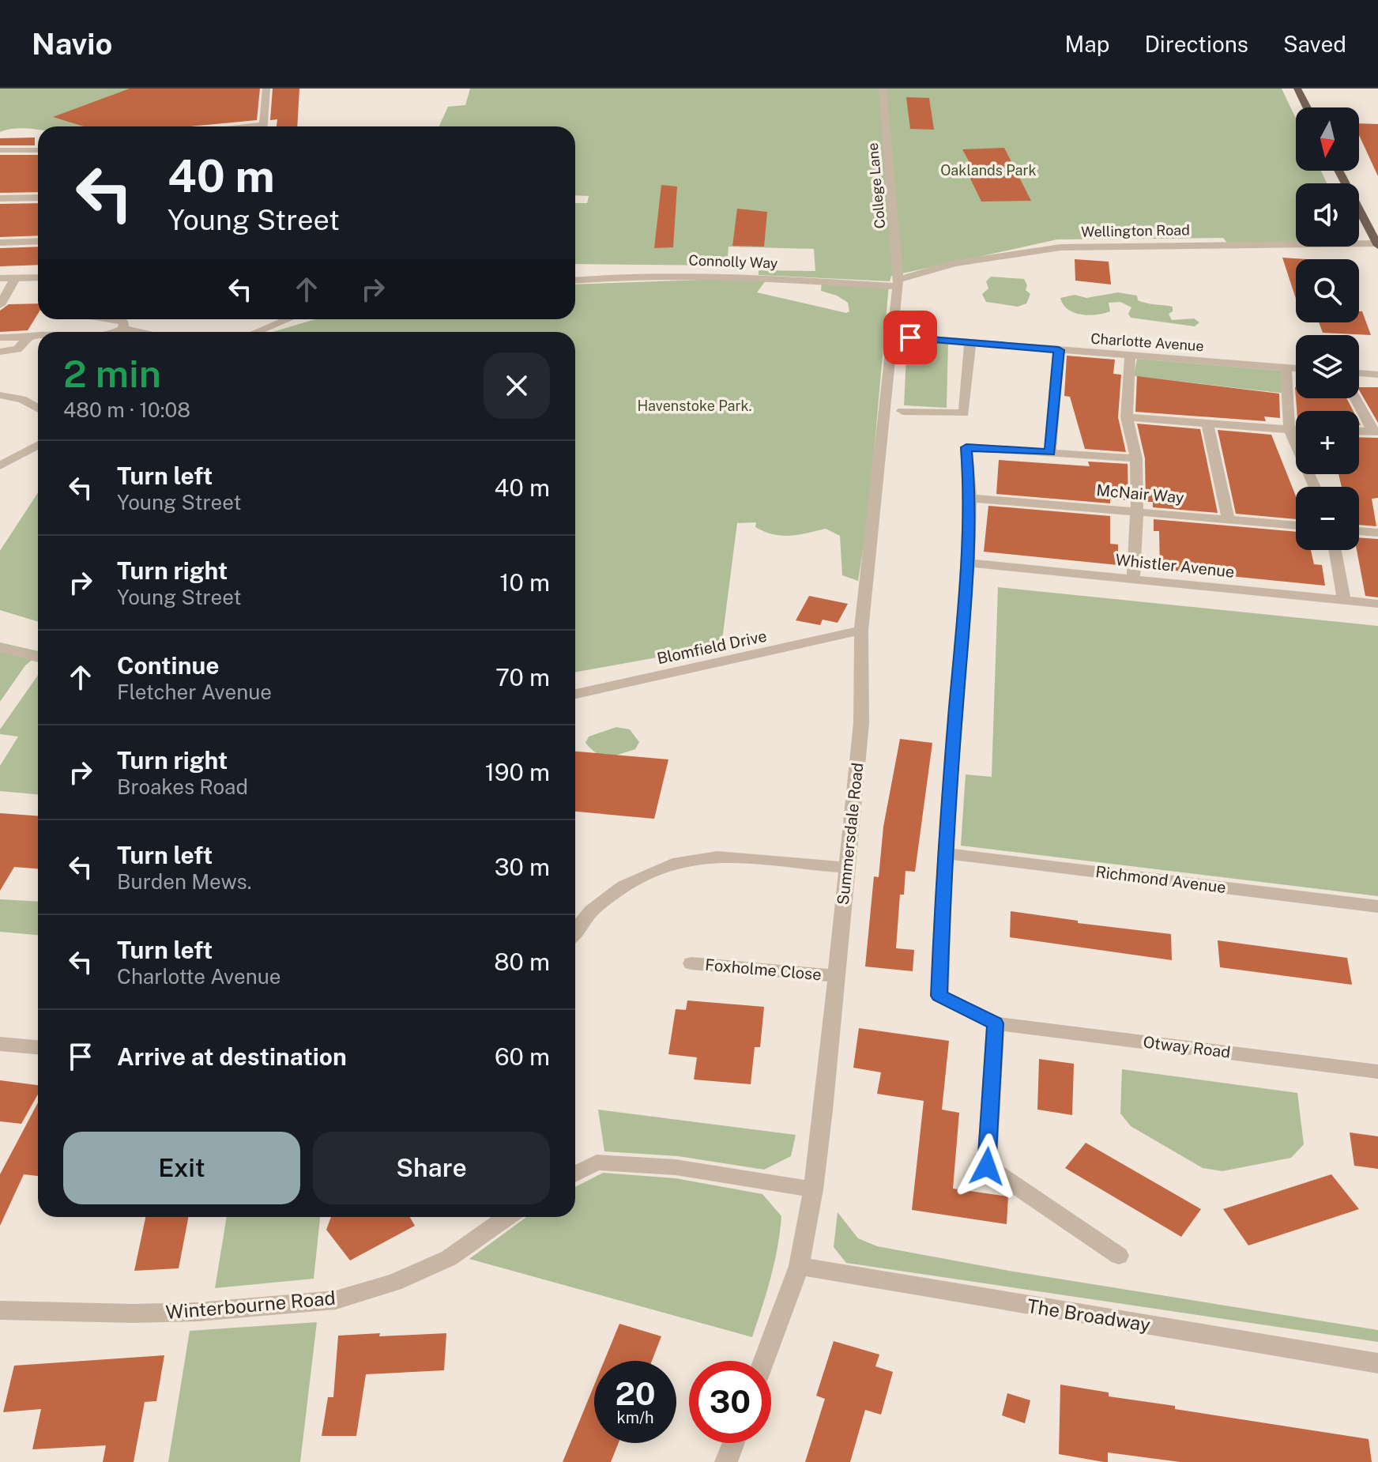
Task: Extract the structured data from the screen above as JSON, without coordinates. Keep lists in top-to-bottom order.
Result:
{
  "streets": {
    "street": [
      "College Lane",
      "Wellington Road",
      "Connolly Way",
      "Charlotte Avenue",
      "McNair Way",
      "Whistler Avenue",
      "Blomfield Drive",
      "Summersdale Road",
      "Richmond Avenue",
      "Foxholme Close",
      "Otway Road",
      "Winterbourne Road",
      "The Broadway"
    ]
  },
  "crossings": [
    ["College Lane", "Wellington Road"],
    ["College Lane", "Connolly Way"],
    ["College Lane", "Summersdale Road"],
    ["Wellington Road", "Connolly Way"],
    ["Wellington Road", "Summersdale Road"],
    ["Connolly Way", "Summersdale Road"],
    ["Blomfield Drive", "Summersdale Road"],
    ["Summersdale Road", "Foxholme Close"],
    ["Summersdale Road", "The Broadway"],
    ["Richmond Avenue", "Otway Road"]
  ],
  "parks": ["Oaklands Park", "Havenstoke Park."],
  "north": "bottom",
  "page": {
    "header": "Navio",
    "nav": ["Map", "Directions", "Saved"],
    "map_buttons": ["+", "−"],
    "turn": ["40 m", "Young Street"],
    "heading": ["2 min", "480 m · 10:08"],
    "list": [
      {
        "name": "Turn left",
        "note": "Young Street",
        "value": "40 m"
      },
      {
        "name": "Turn right",
        "note": "Young Street",
        "value": "10 m"
      },
      {
        "name": "Continue",
        "note": "Fletcher Avenue",
        "value": "70 m"
      },
      {
        "name": "Turn right",
        "note": "Broakes Road",
        "value": "190 m"
      },
      {
        "name": "Turn left",
        "note": "Burden Mews.",
        "value": "30 m"
      },
      {
        "name": "Turn left",
        "note": "Charlotte Avenue",
        "value": "80 m"
      },
      {
        "name": "Arrive at destination",
        "value": "60 m"
      }
    ],
    "buttons": ["Exit", "Share"],
    "speed": "20 km/h",
    "limit": "30"
  }
}
